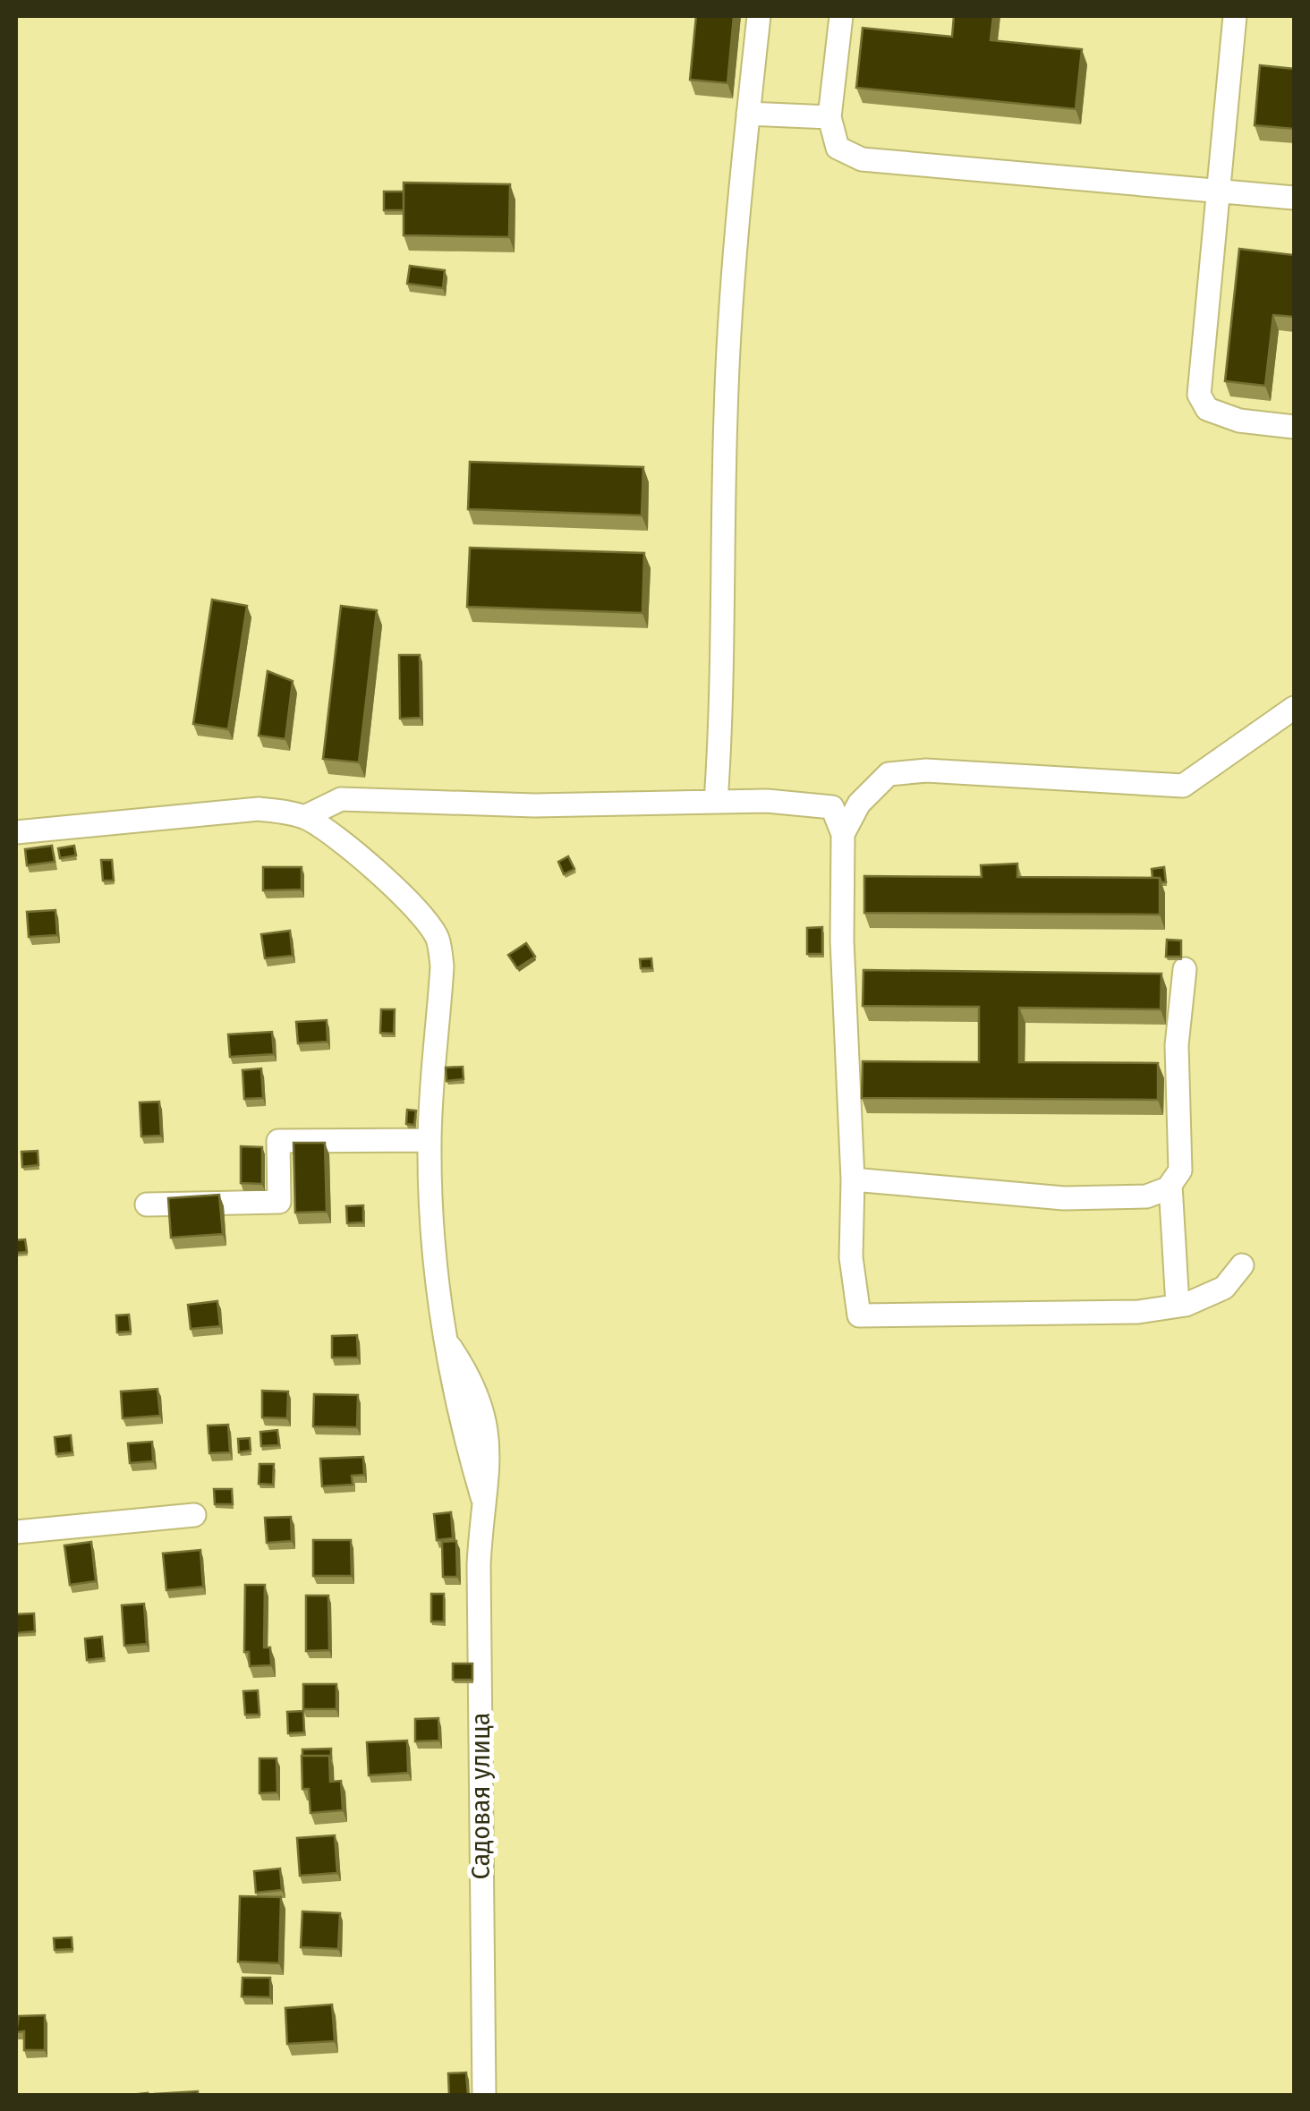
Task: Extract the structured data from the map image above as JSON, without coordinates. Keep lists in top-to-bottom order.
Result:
{
  "streets": {
    "street": ["Садовая улица"]
  }
}
